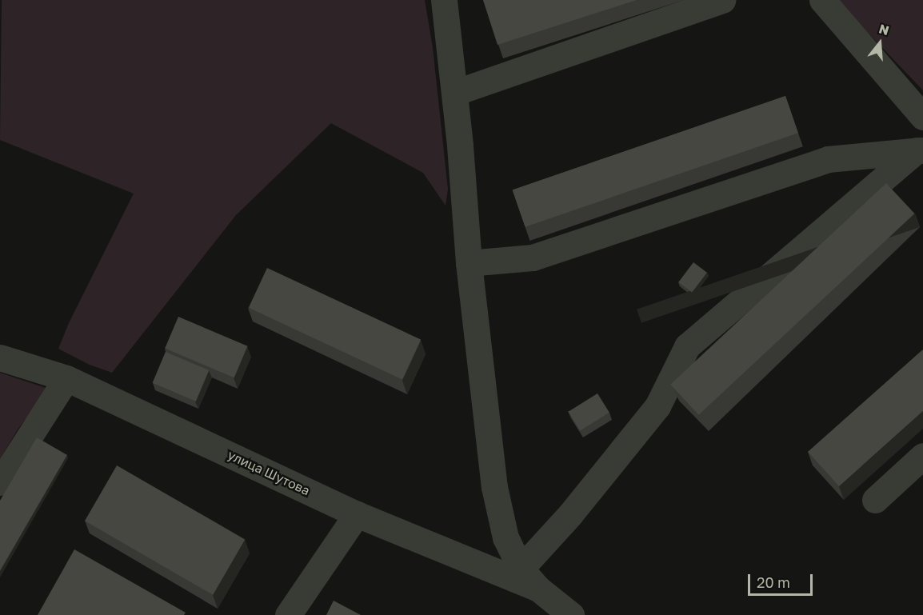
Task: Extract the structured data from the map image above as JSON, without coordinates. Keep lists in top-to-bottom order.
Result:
{
  "streets": {
    "street": ["улица Шутова"]
  },
  "scale_bar": "20 m",
  "north": "top"
}
